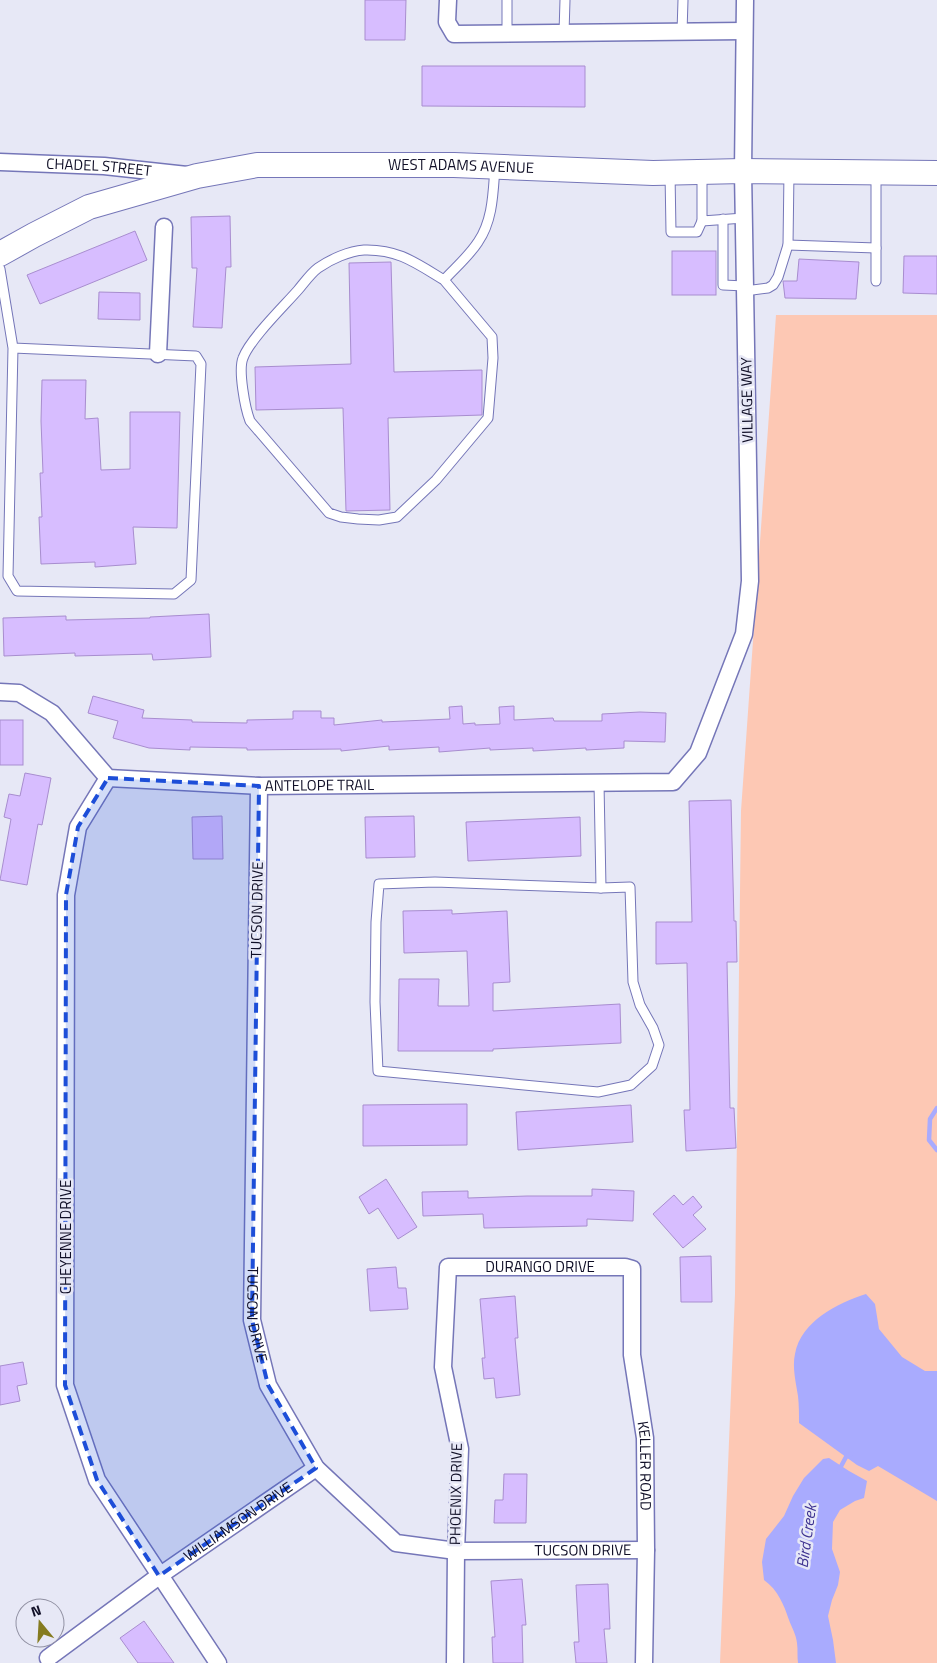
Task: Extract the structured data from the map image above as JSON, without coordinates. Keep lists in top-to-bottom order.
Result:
{
  "streets": {
    "main road": ["WEST ADAMS AVENUE"],
    "street": [
      "CHADEL STREET",
      "VILLAGE WAY",
      "ANTELOPE TRAIL",
      "TUCSON DRIVE",
      "CHEYENNE DRIVE",
      "DURANGO DRIVE",
      "KELLER ROAD",
      "PHOENIX DRIVE",
      "WILLIAMSON DRIVE"
    ]
  },
  "crossings": [
    ["WEST ADAMS AVENUE", "CHADEL STREET"],
    ["WEST ADAMS AVENUE", "VILLAGE WAY"],
    ["VILLAGE WAY", "ANTELOPE TRAIL"],
    ["ANTELOPE TRAIL", "TUCSON DRIVE"],
    ["ANTELOPE TRAIL", "CHEYENNE DRIVE"],
    ["TUCSON DRIVE", "KELLER ROAD"],
    ["TUCSON DRIVE", "PHOENIX DRIVE"],
    ["TUCSON DRIVE", "WILLIAMSON DRIVE"],
    ["CHEYENNE DRIVE", "WILLIAMSON DRIVE"],
    ["DURANGO DRIVE", "KELLER ROAD"],
    ["DURANGO DRIVE", "PHOENIX DRIVE"]
  ],
  "water": ["Bird Creek"],
  "north": "top"
}
